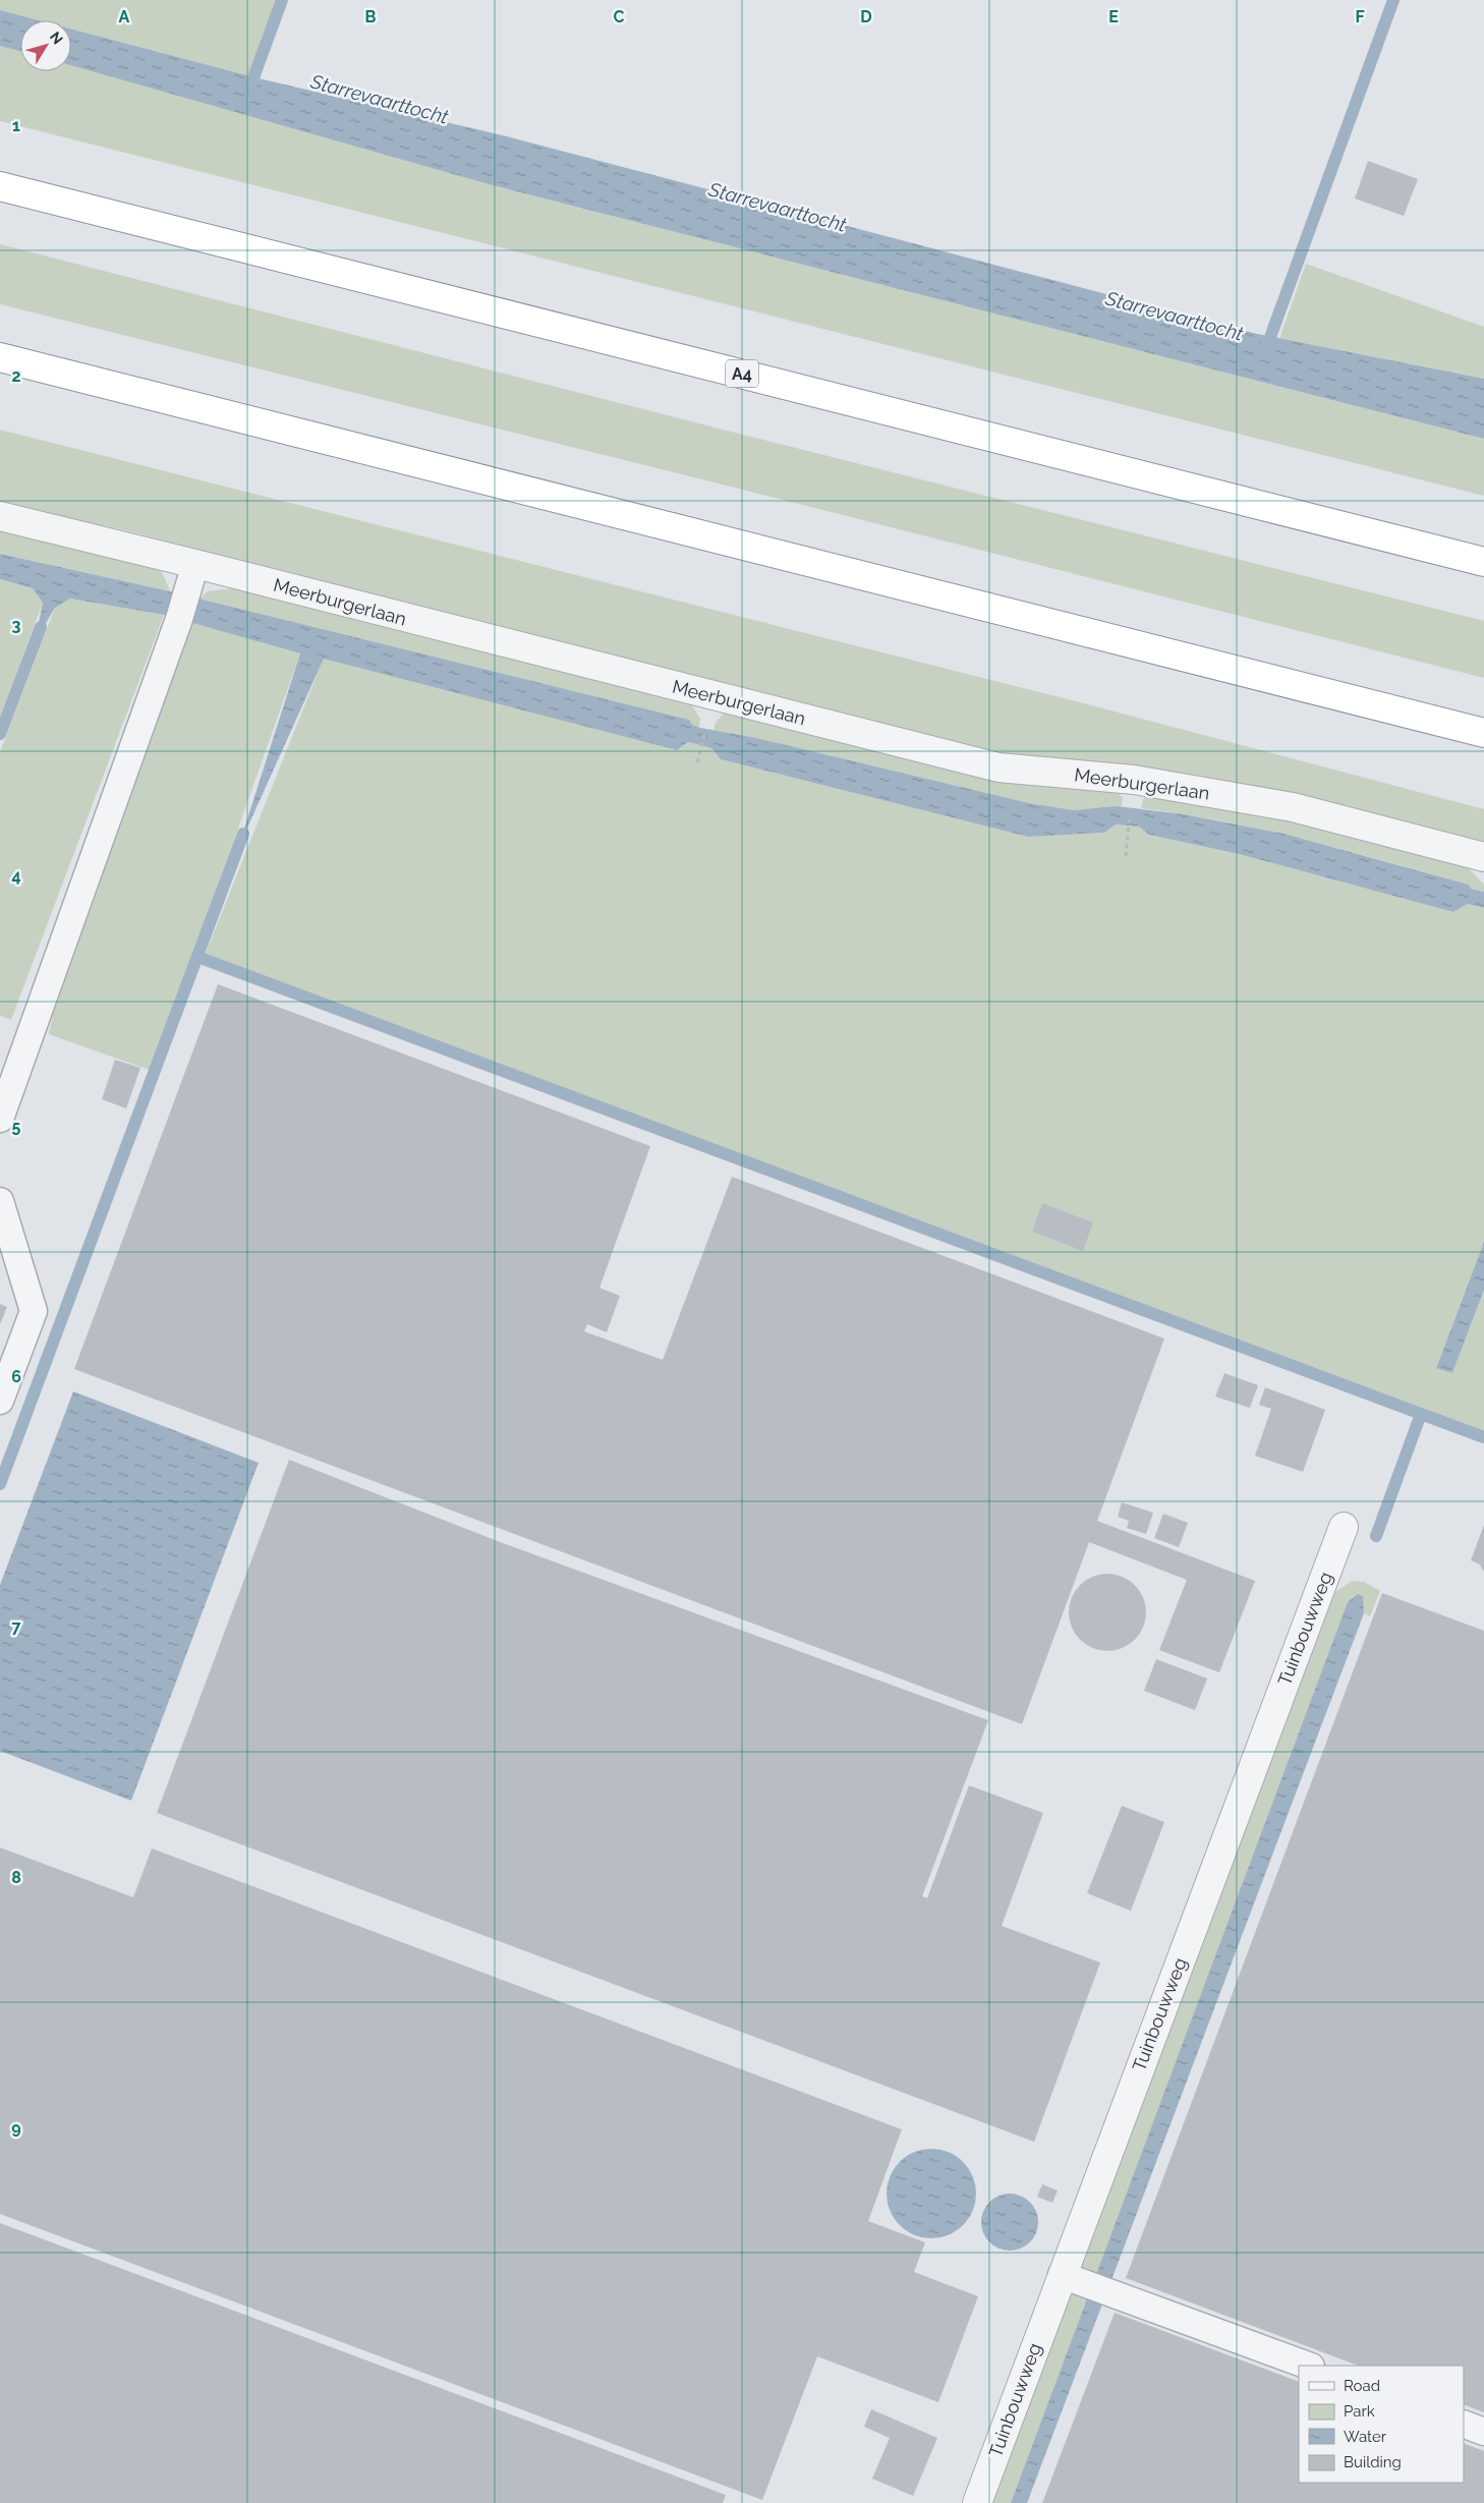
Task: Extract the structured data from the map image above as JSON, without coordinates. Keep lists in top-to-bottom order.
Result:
{
  "streets": {
    "highway": ["A4"],
    "street": ["Meerburgerlaan", "Tuinbouwweg"]
  },
  "water": ["Starrevaarttocht"],
  "legend": [
    "Road",
    "Park",
    "Water",
    "Building"
  ],
  "north": "top right",
  "grid": {
    "columns": [
      "A",
      "B",
      "C",
      "D",
      "E",
      "F"
    ],
    "rows": [
      "1",
      "2",
      "3",
      "4",
      "5",
      "6",
      "7",
      "8",
      "9"
    ]
  }
}
